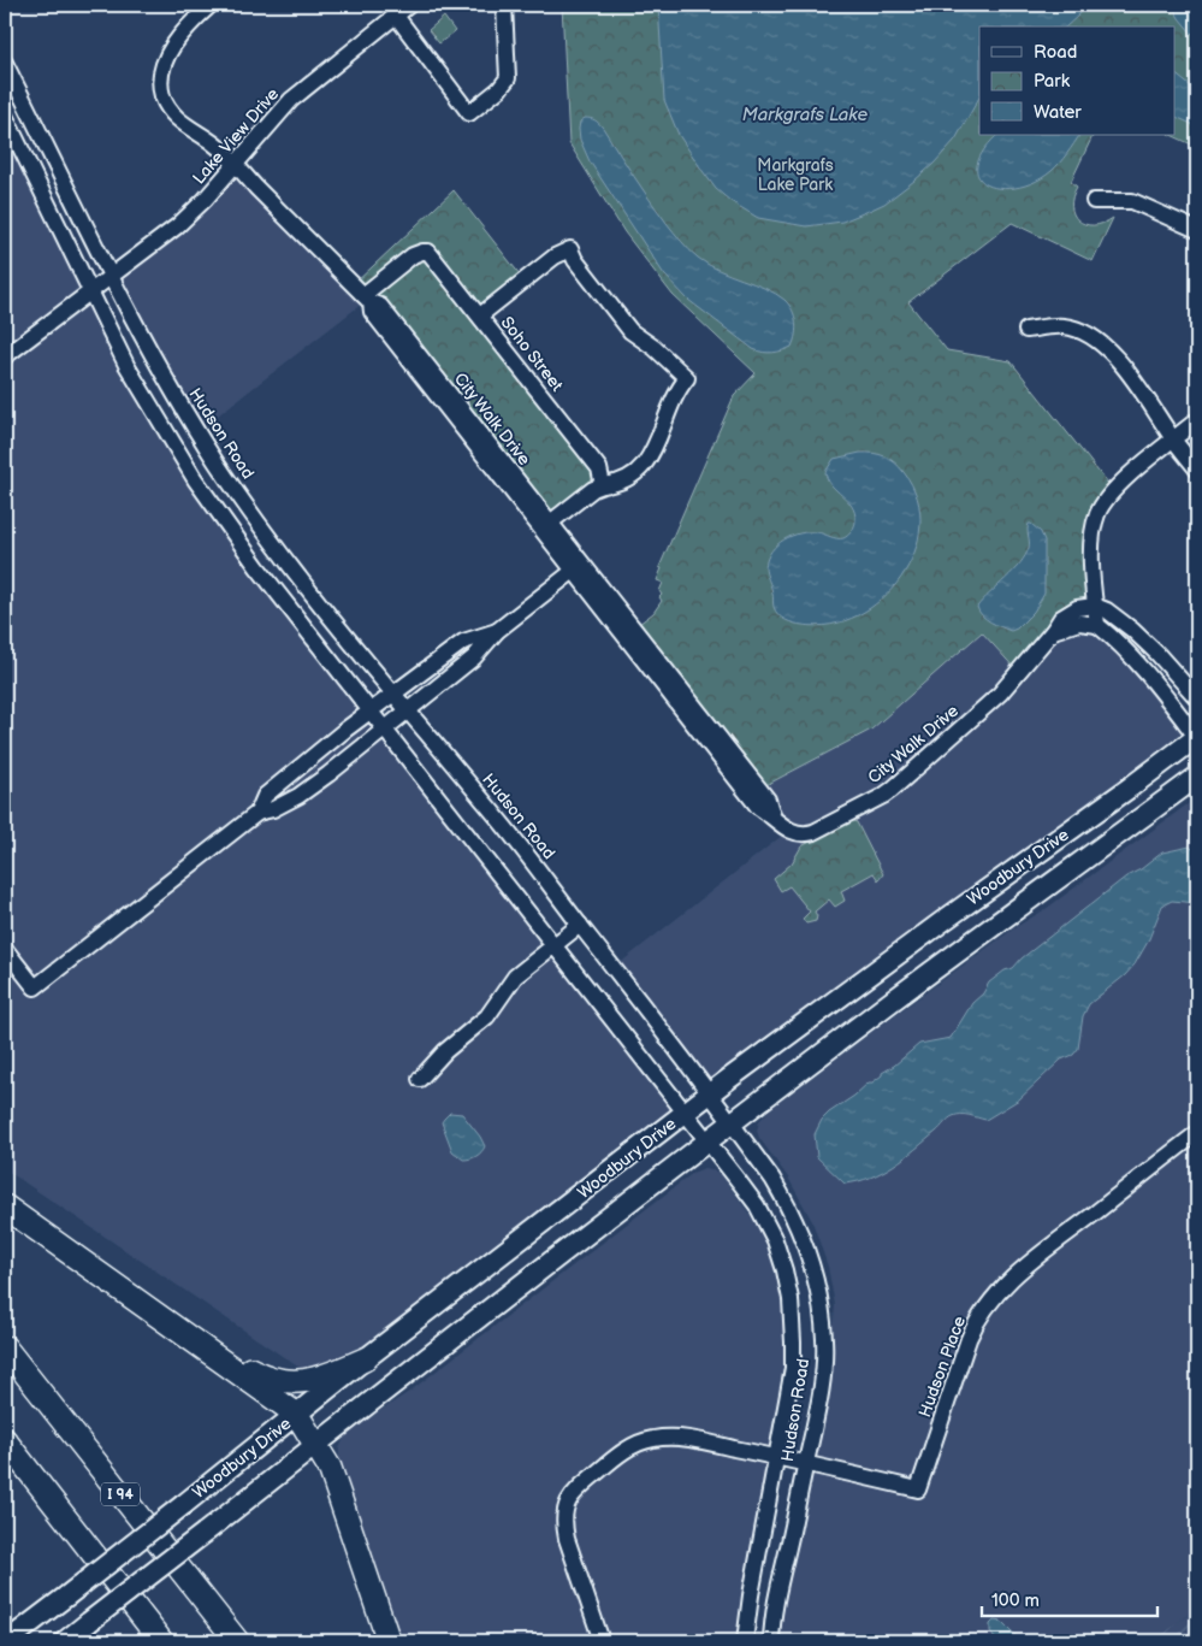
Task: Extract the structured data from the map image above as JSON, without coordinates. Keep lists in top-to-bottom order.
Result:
{
  "streets": {
    "highway": ["I 94"],
    "main road": ["Woodbury Drive"],
    "street": [
      "Lake View Drive",
      "Soho Street",
      "City Walk Drive",
      "Hudson Road",
      "Hudson Place"
    ]
  },
  "crossings": [
    ["Lake View Drive", "City Walk Drive"],
    ["Lake View Drive", "Hudson Road"],
    ["Soho Street", "City Walk Drive"],
    ["Hudson Road", "Woodbury Drive"],
    ["Hudson Road", "Hudson Place"]
  ],
  "water": ["Markgrafs Lake"],
  "parks": ["Markgrafs Lake Park"],
  "legend": ["Road", "Park", "Water"],
  "scale_bar": "100 m"
}
